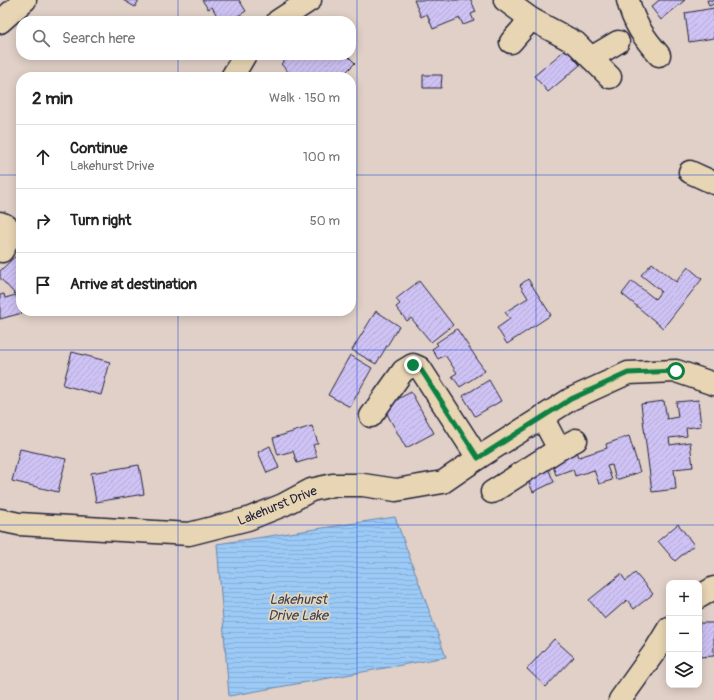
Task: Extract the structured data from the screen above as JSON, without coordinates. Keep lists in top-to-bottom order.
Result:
{
  "streets": {
    "street": ["Lakehurst Drive"]
  },
  "water": ["Lakehurst Drive Lake"],
  "page": {
    "search": "Search here",
    "heading": ["2 min", "Walk · 150 m"],
    "list": [
      ["Continue", "Lakehurst Drive", "100 m"],
      ["Turn right", "50 m"],
      "Arrive at destination"
    ],
    "map_buttons": ["+", "−"]
  }
}
